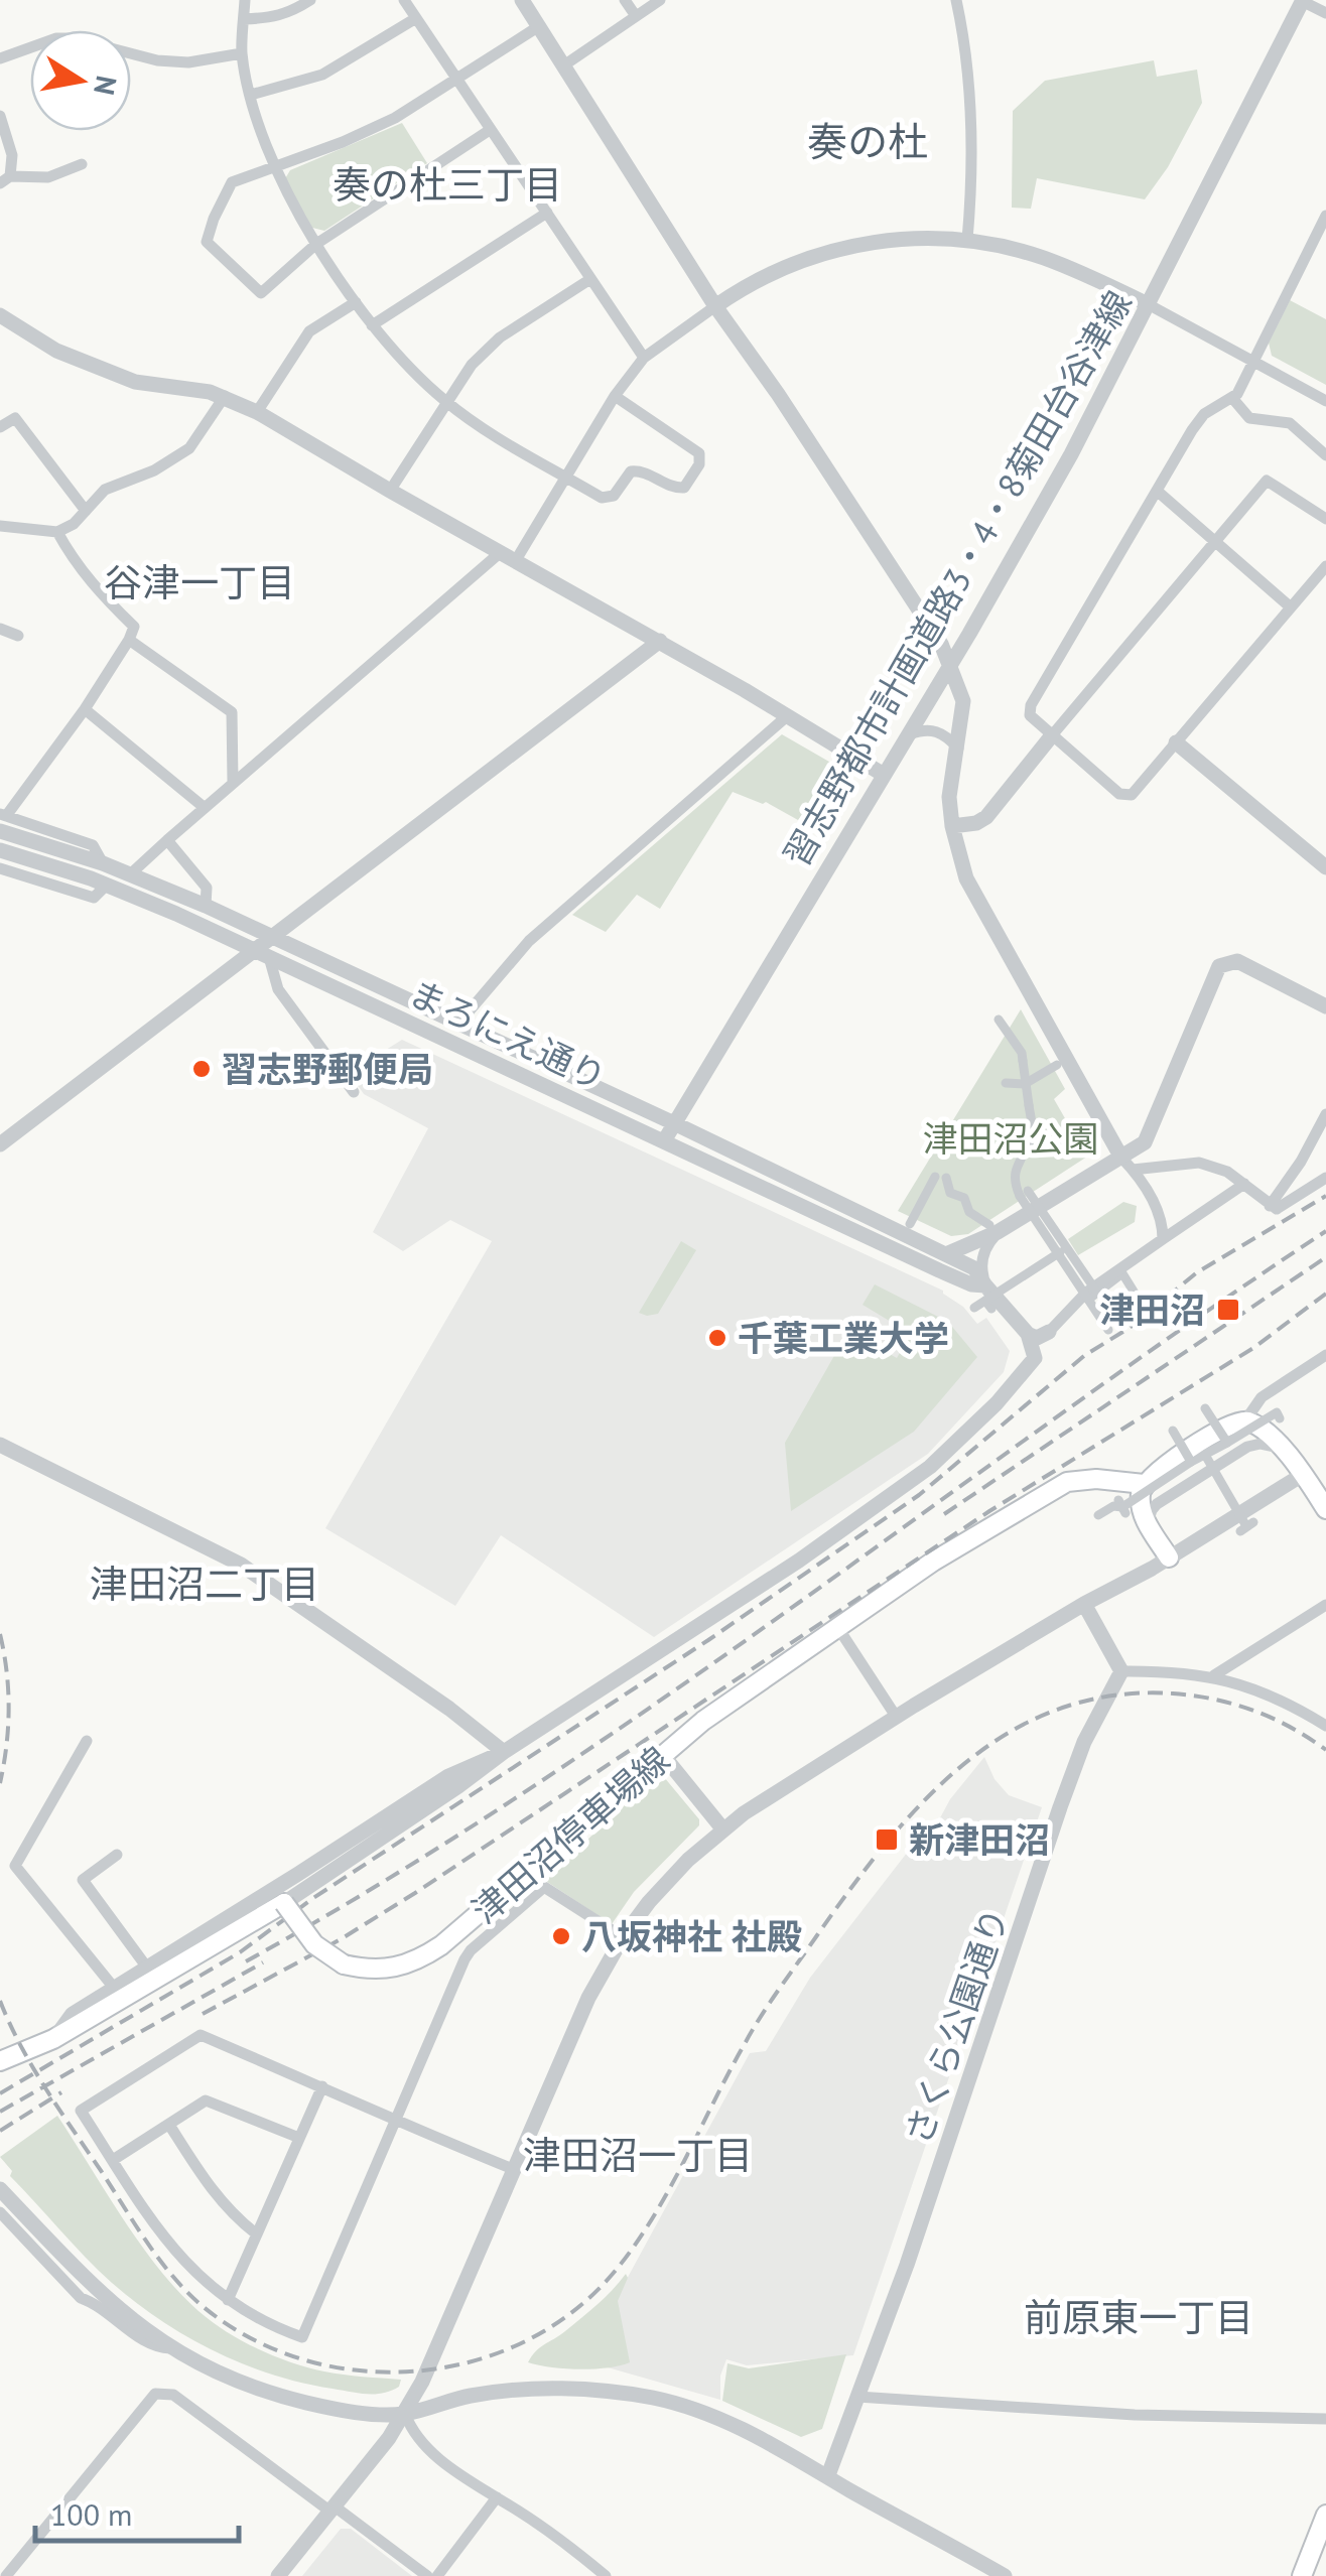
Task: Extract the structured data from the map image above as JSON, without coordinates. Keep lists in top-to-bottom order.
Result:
{
  "streets": {
    "main road": ["津田沼停車場線"],
    "street": ["習志野都市計画道路3・4・8菊田台谷津線", "まろにえ通り", "さくら公園通り"]
  },
  "crossings": [
    ["習志野都市計画道路3・4・8菊田台谷津線", "まろにえ通り"]
  ],
  "districts": [
    "奏の杜",
    "奏の杜三丁目",
    "谷津一丁目",
    "津田沼二丁目",
    "津田沼一丁目",
    "前原東一丁目"
  ],
  "parks": ["津田沼公園"],
  "places": {
    "other": ["習志野郵便局", "千葉工業大学", "八坂神社 社殿"],
    "transit": ["津田沼", "新津田沼"]
  },
  "scale_bar": "100 m",
  "north": "right"
}
